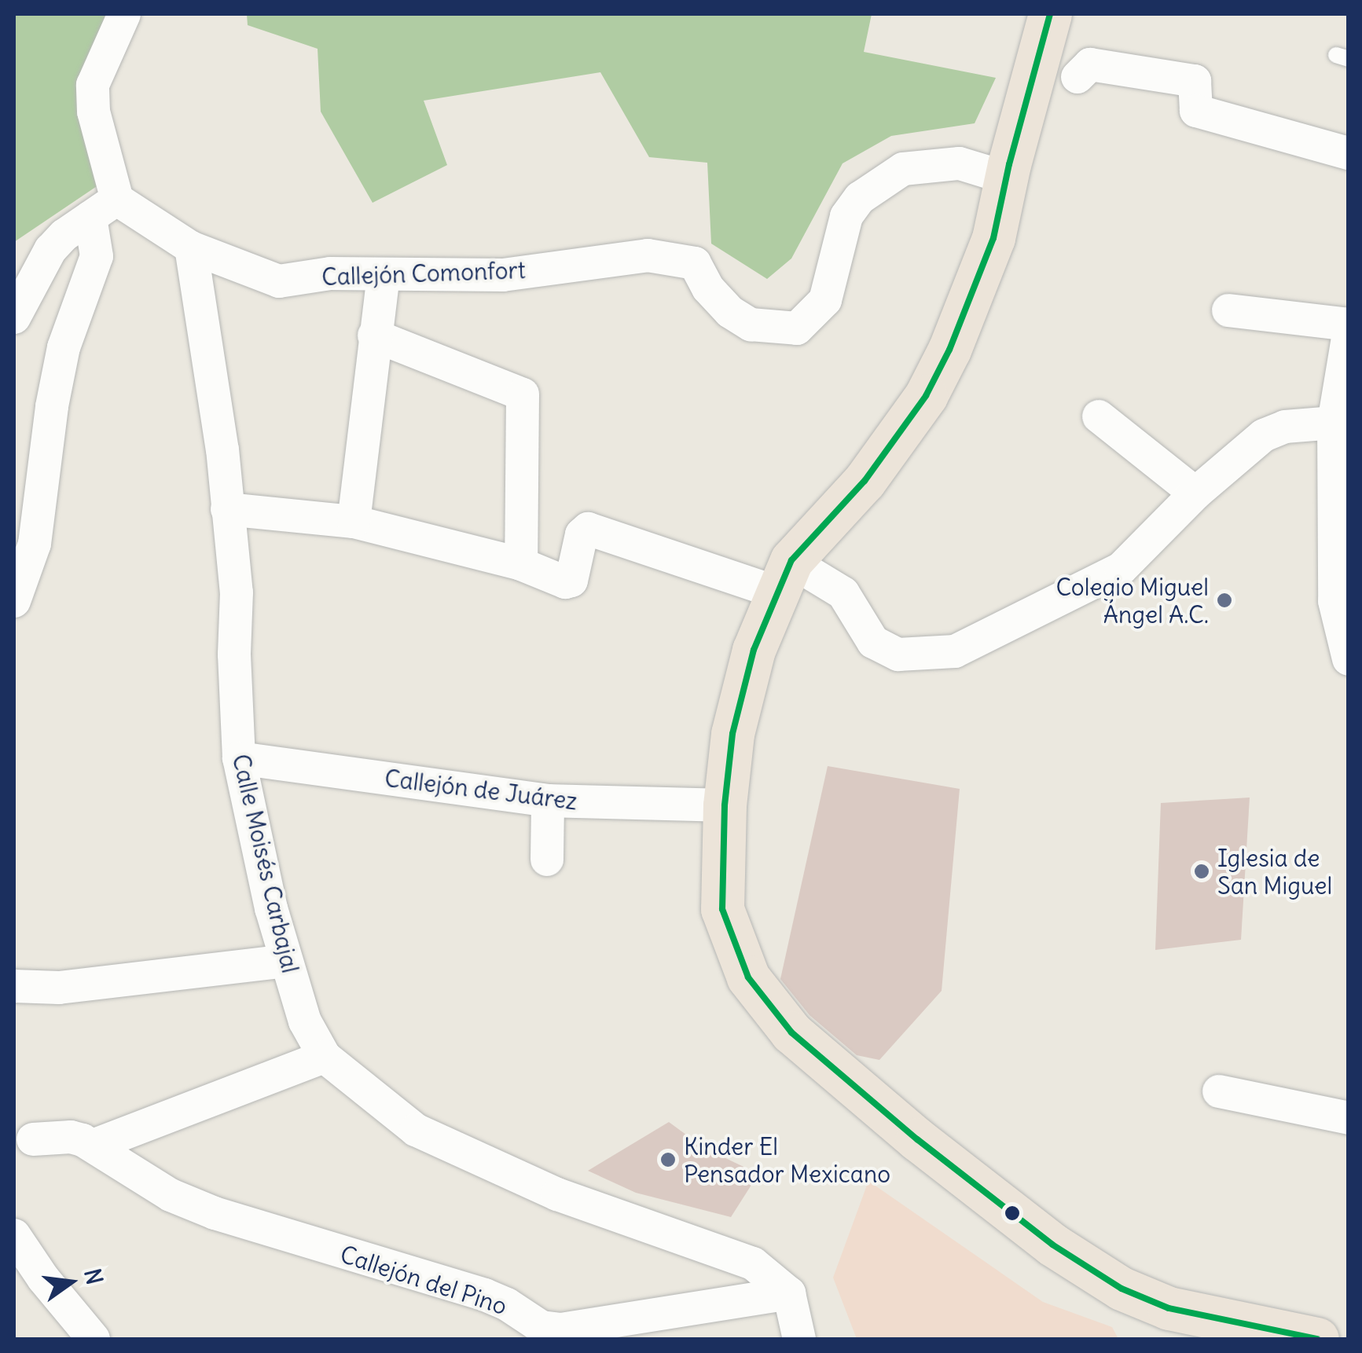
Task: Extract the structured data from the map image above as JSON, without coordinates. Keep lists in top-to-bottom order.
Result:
{
  "streets": {
    "street": [
      "Callejón Comonfort",
      "Callejón de Juárez",
      "Calle Moisés Carbajal",
      "Callejón del Pino"
    ]
  },
  "crossings": [
    ["Callejón Comonfort", "Calle Moisés Carbajal"],
    ["Callejón de Juárez", "Calle Moisés Carbajal"],
    ["Calle Moisés Carbajal", "Callejón del Pino"]
  ],
  "places": ["Colegio Miguel Ángel A.C.", "Iglesia de San Miguel", "Kinder El Pensador Mexicano"],
  "north": "right"
}
